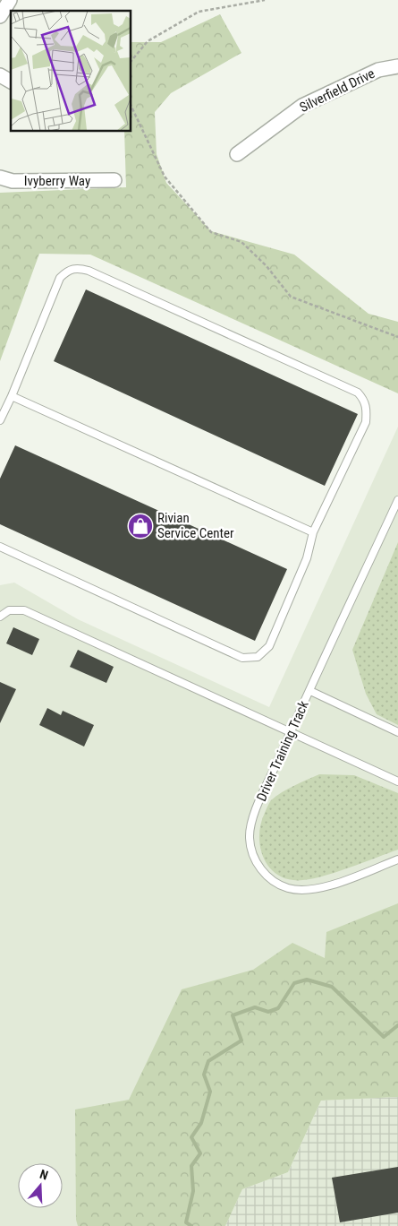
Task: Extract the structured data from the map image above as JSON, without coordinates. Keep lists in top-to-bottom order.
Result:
{
  "streets": {
    "street": ["Silverfield Drive", "Ivyberry Way"],
    "lane": ["Driver Training Track"]
  },
  "places": {
    "shop": ["Rivian Service Center"]
  },
  "north": "top"
}
